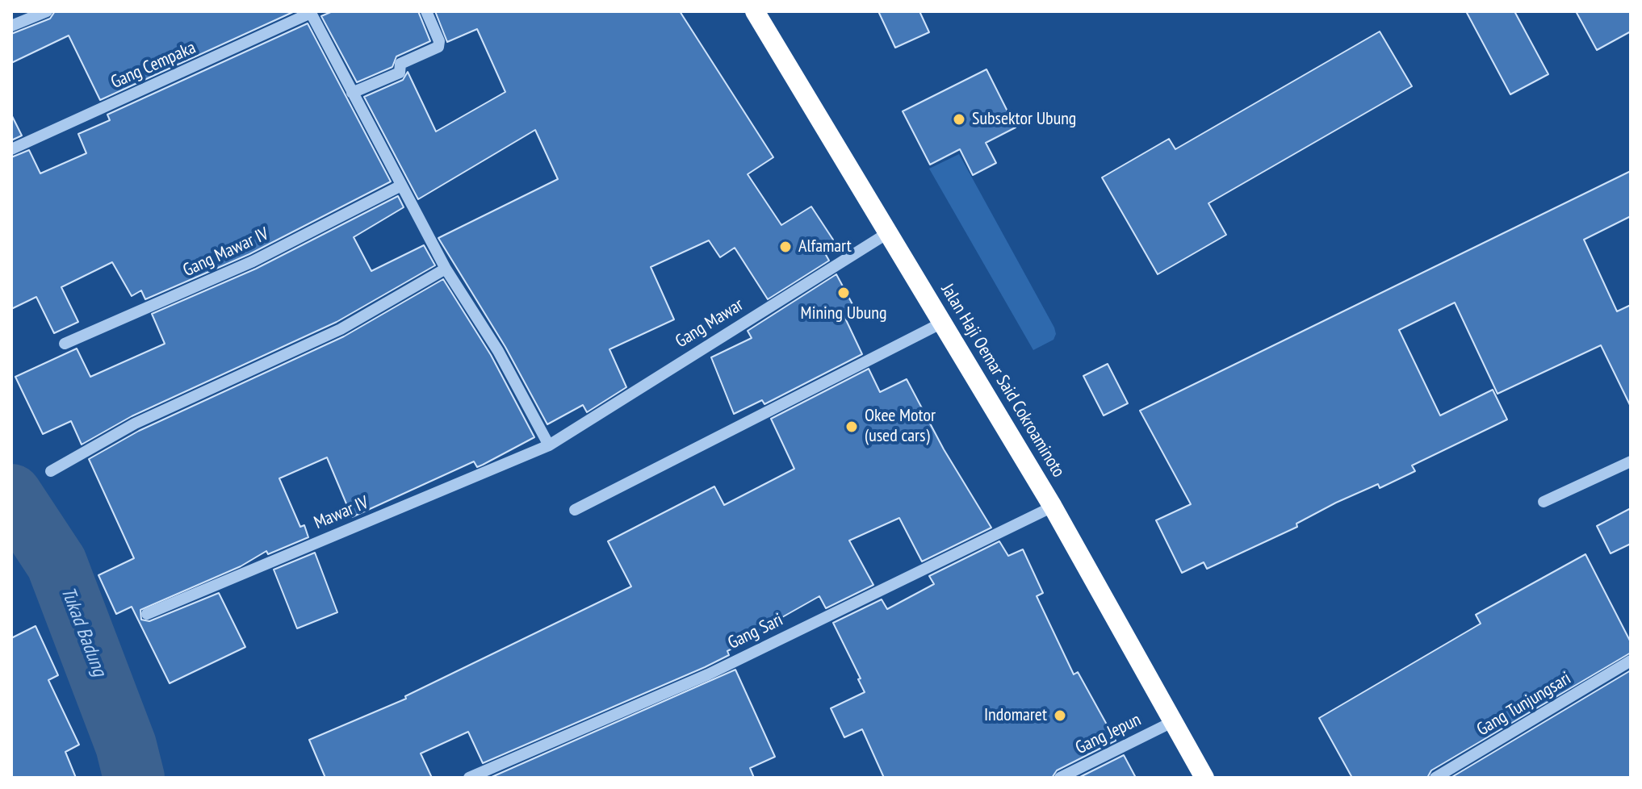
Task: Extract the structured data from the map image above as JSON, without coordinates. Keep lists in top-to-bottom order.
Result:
{
  "streets": {
    "highway": ["Jalan Haji Oemar Said Cokroaminoto"],
    "street": [
      "Gang Cempaka",
      "Gang Mawar IV",
      "Gang Mawar",
      "Mawar IV",
      "Gang Sari",
      "Gang Tunjungsari",
      "Gang Jepun"
    ]
  },
  "crossings": [
    ["Gang Mawar", "Jalan Haji Oemar Said Cokroaminoto"],
    ["Gang Mawar", "Mawar IV"],
    ["Jalan Haji Oemar Said Cokroaminoto", "Gang Sari"],
    ["Jalan Haji Oemar Said Cokroaminoto", "Gang Jepun"]
  ],
  "water": ["Tukad Badung"],
  "places": [
    "Subsektor Ubung",
    "Alfamart",
    "Mining Ubung",
    "Okee Motor (used cars)",
    "Indomaret"
  ]
}
